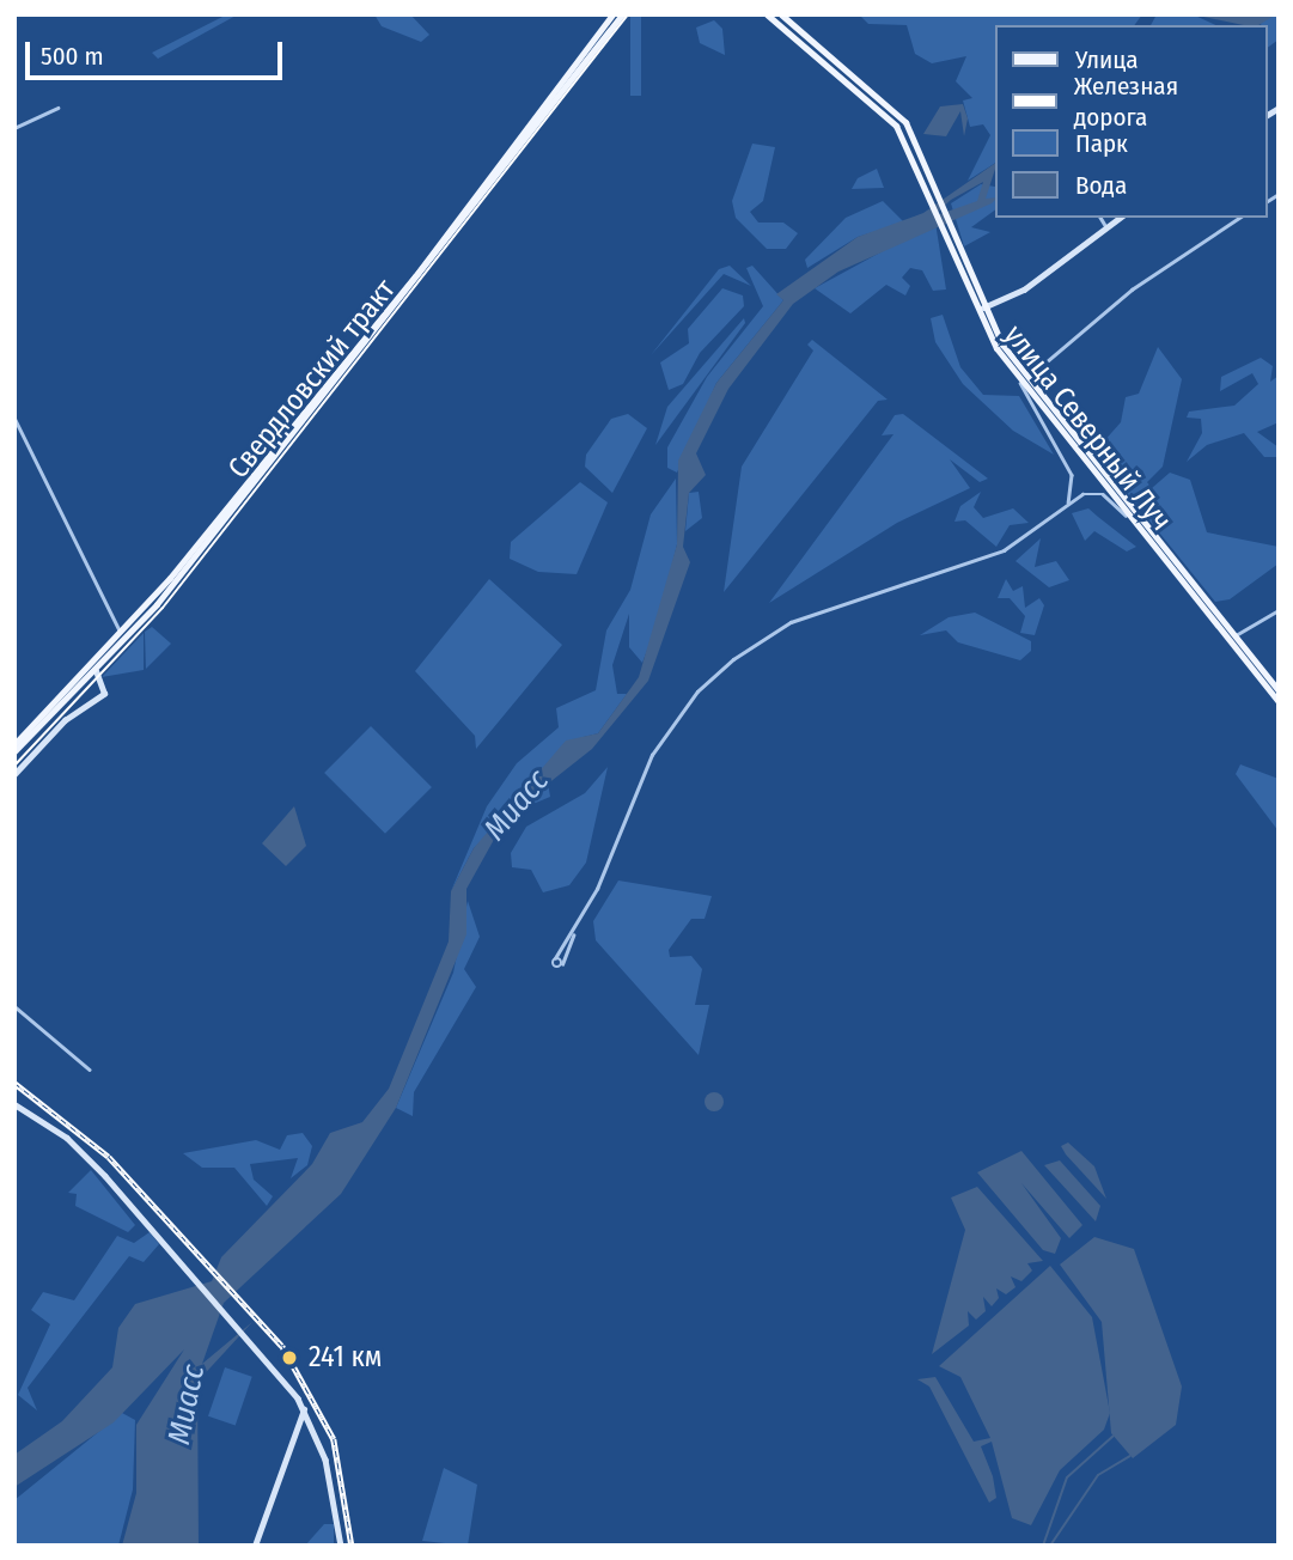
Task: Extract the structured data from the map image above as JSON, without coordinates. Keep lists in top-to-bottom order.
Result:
{
  "streets": {
    "main road": ["Свердловский тракт", "улица Северный Луч"]
  },
  "water": ["Миасс"],
  "places": ["241 км"],
  "legend": [
    "Улица",
    "Железная дорога",
    "Парк",
    "Вода"
  ],
  "scale_bar": "500 m"
}
